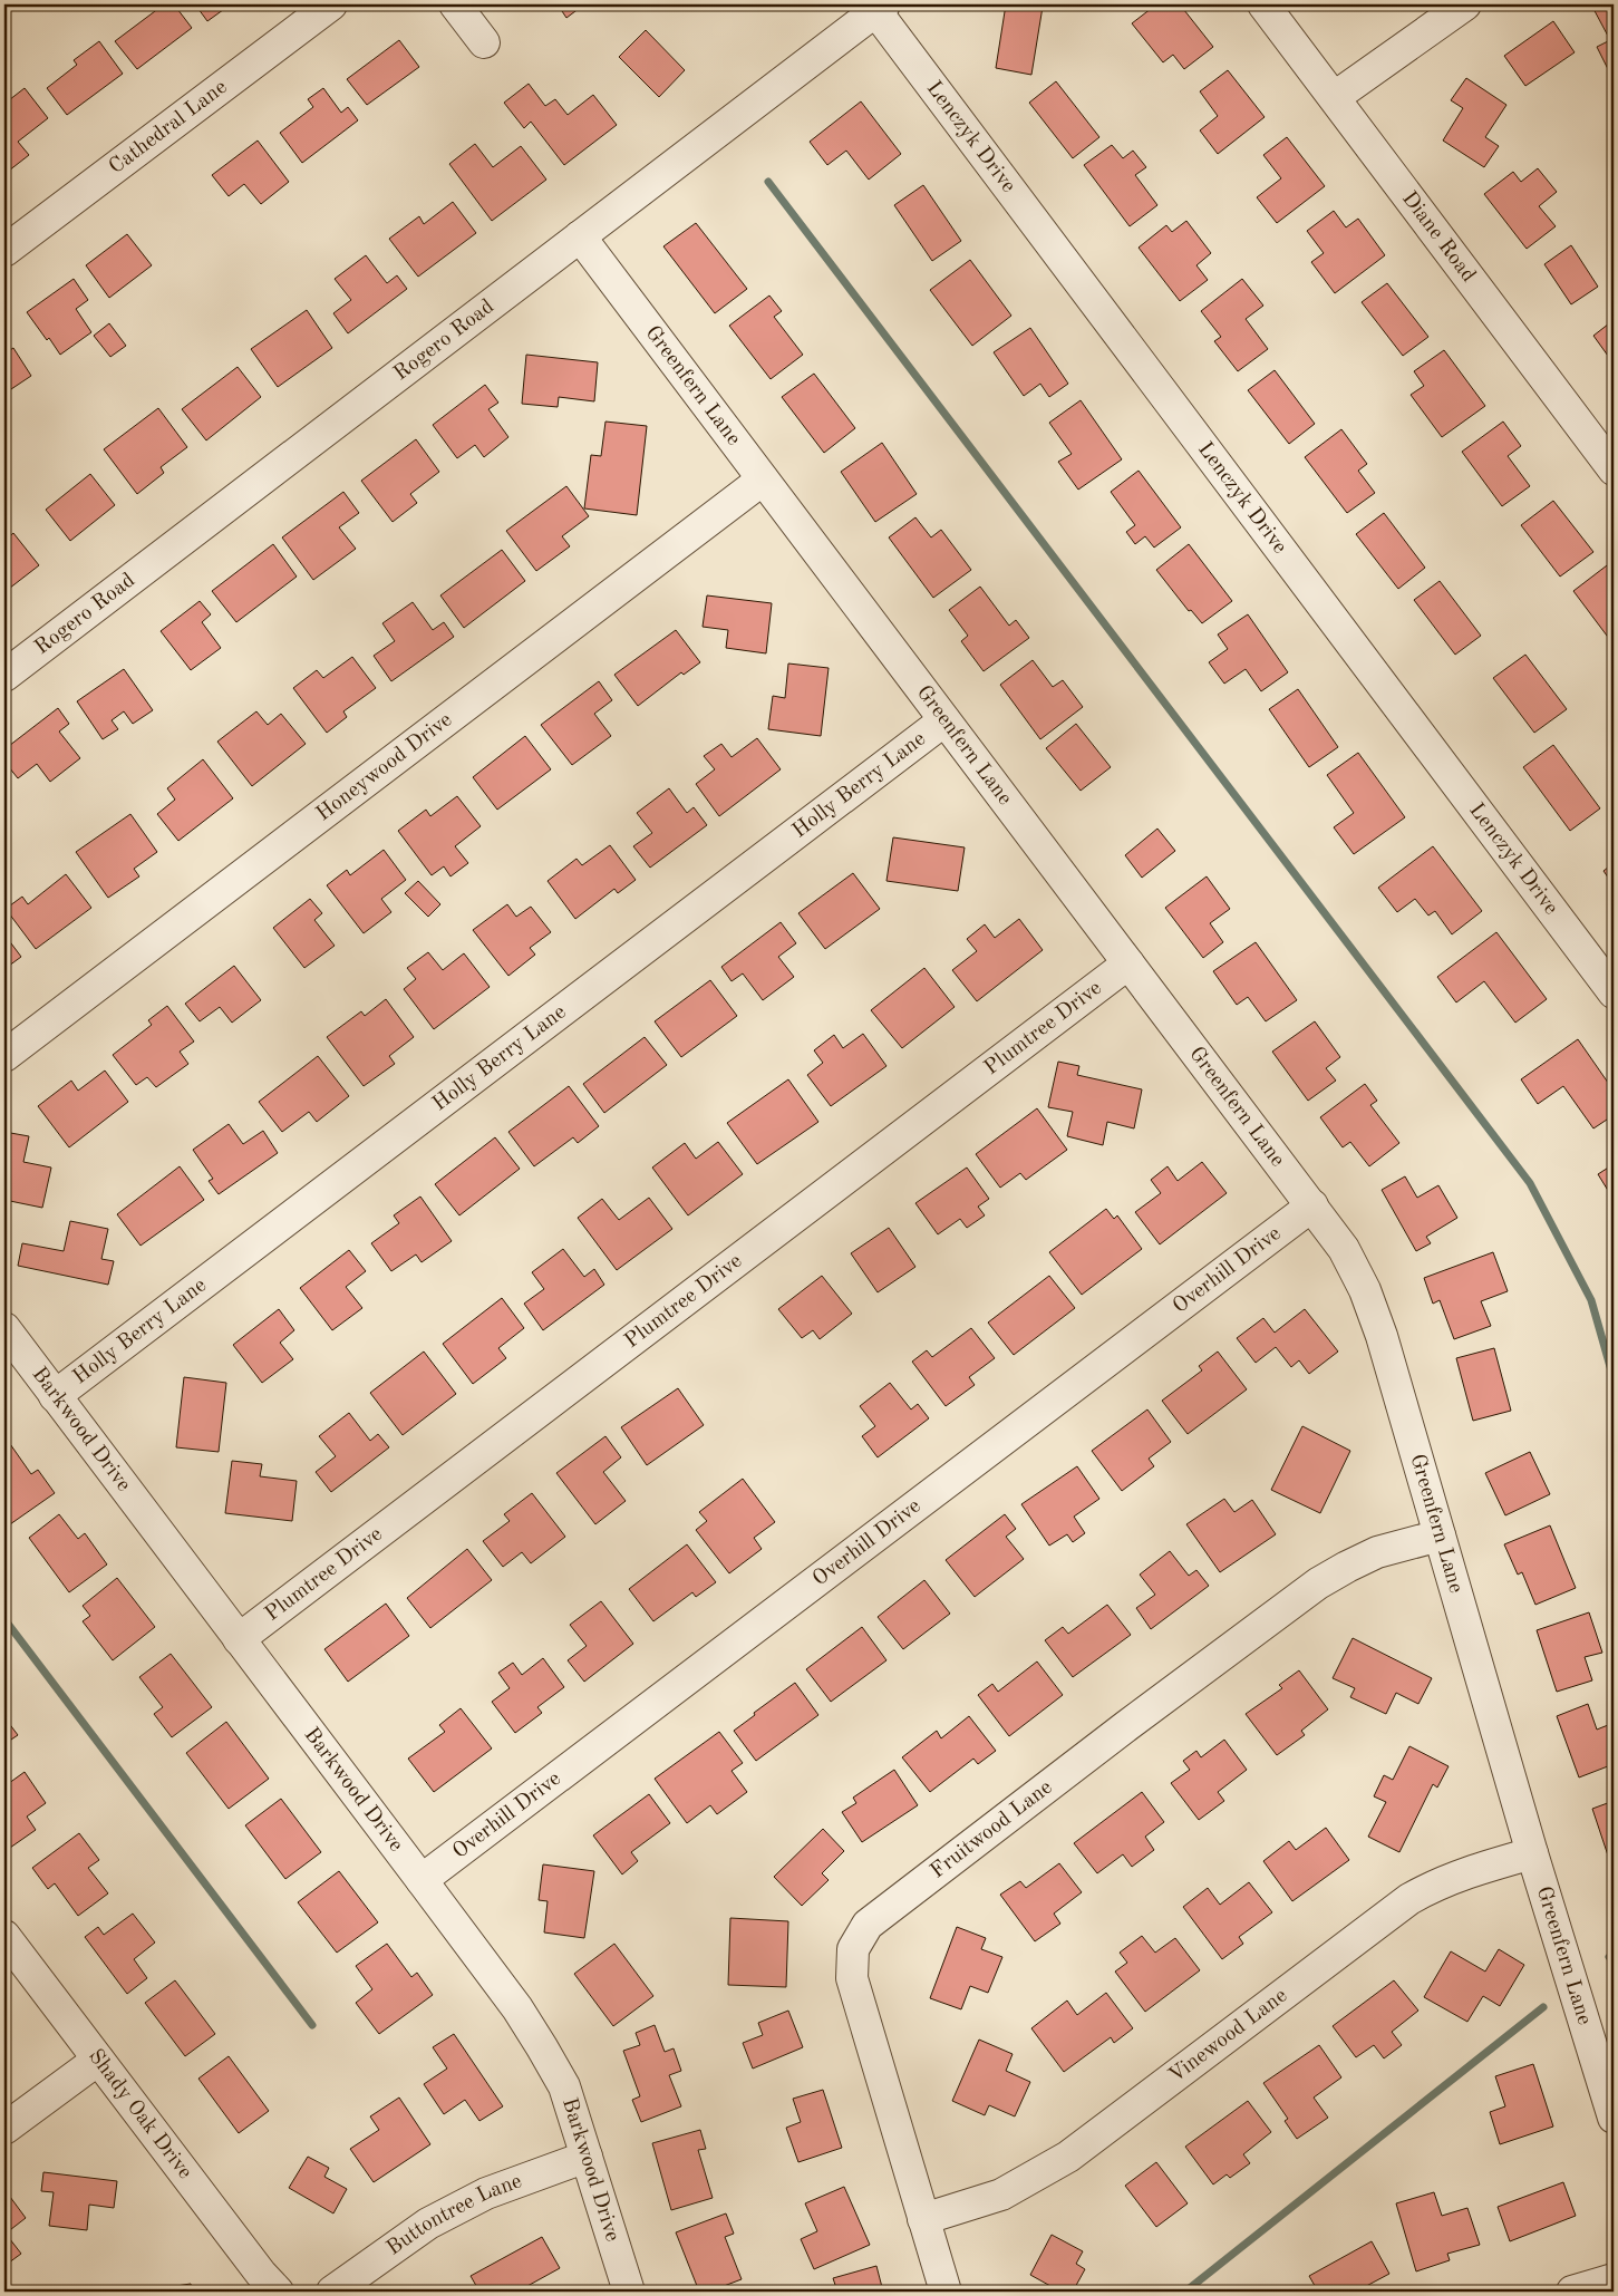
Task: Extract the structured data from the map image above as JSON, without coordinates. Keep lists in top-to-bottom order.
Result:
{
  "streets": {
    "street": [
      "Cathedral Lane",
      "Lenczyk Drive",
      "Diane Road",
      "Rogero Road",
      "Greenfern Lane",
      "Honeywood Drive",
      "Holly Berry Lane",
      "Plumtree Drive",
      "Overhill Drive",
      "Barkwood Drive",
      "Fruitwood Lane",
      "Vinewood Lane",
      "Shady Oak Drive",
      "Buttontree Lane"
    ]
  },
  "crossings": [
    ["Lenczyk Drive", "Rogero Road"],
    ["Rogero Road", "Greenfern Lane"],
    ["Greenfern Lane", "Honeywood Drive"],
    ["Greenfern Lane", "Holly Berry Lane"],
    ["Greenfern Lane", "Plumtree Drive"],
    ["Greenfern Lane", "Overhill Drive"],
    ["Greenfern Lane", "Fruitwood Lane"],
    ["Greenfern Lane", "Vinewood Lane"],
    ["Holly Berry Lane", "Barkwood Drive"],
    ["Plumtree Drive", "Barkwood Drive"],
    ["Overhill Drive", "Barkwood Drive"],
    ["Barkwood Drive", "Buttontree Lane"],
    ["Fruitwood Lane", "Vinewood Lane"]
  ]
}
